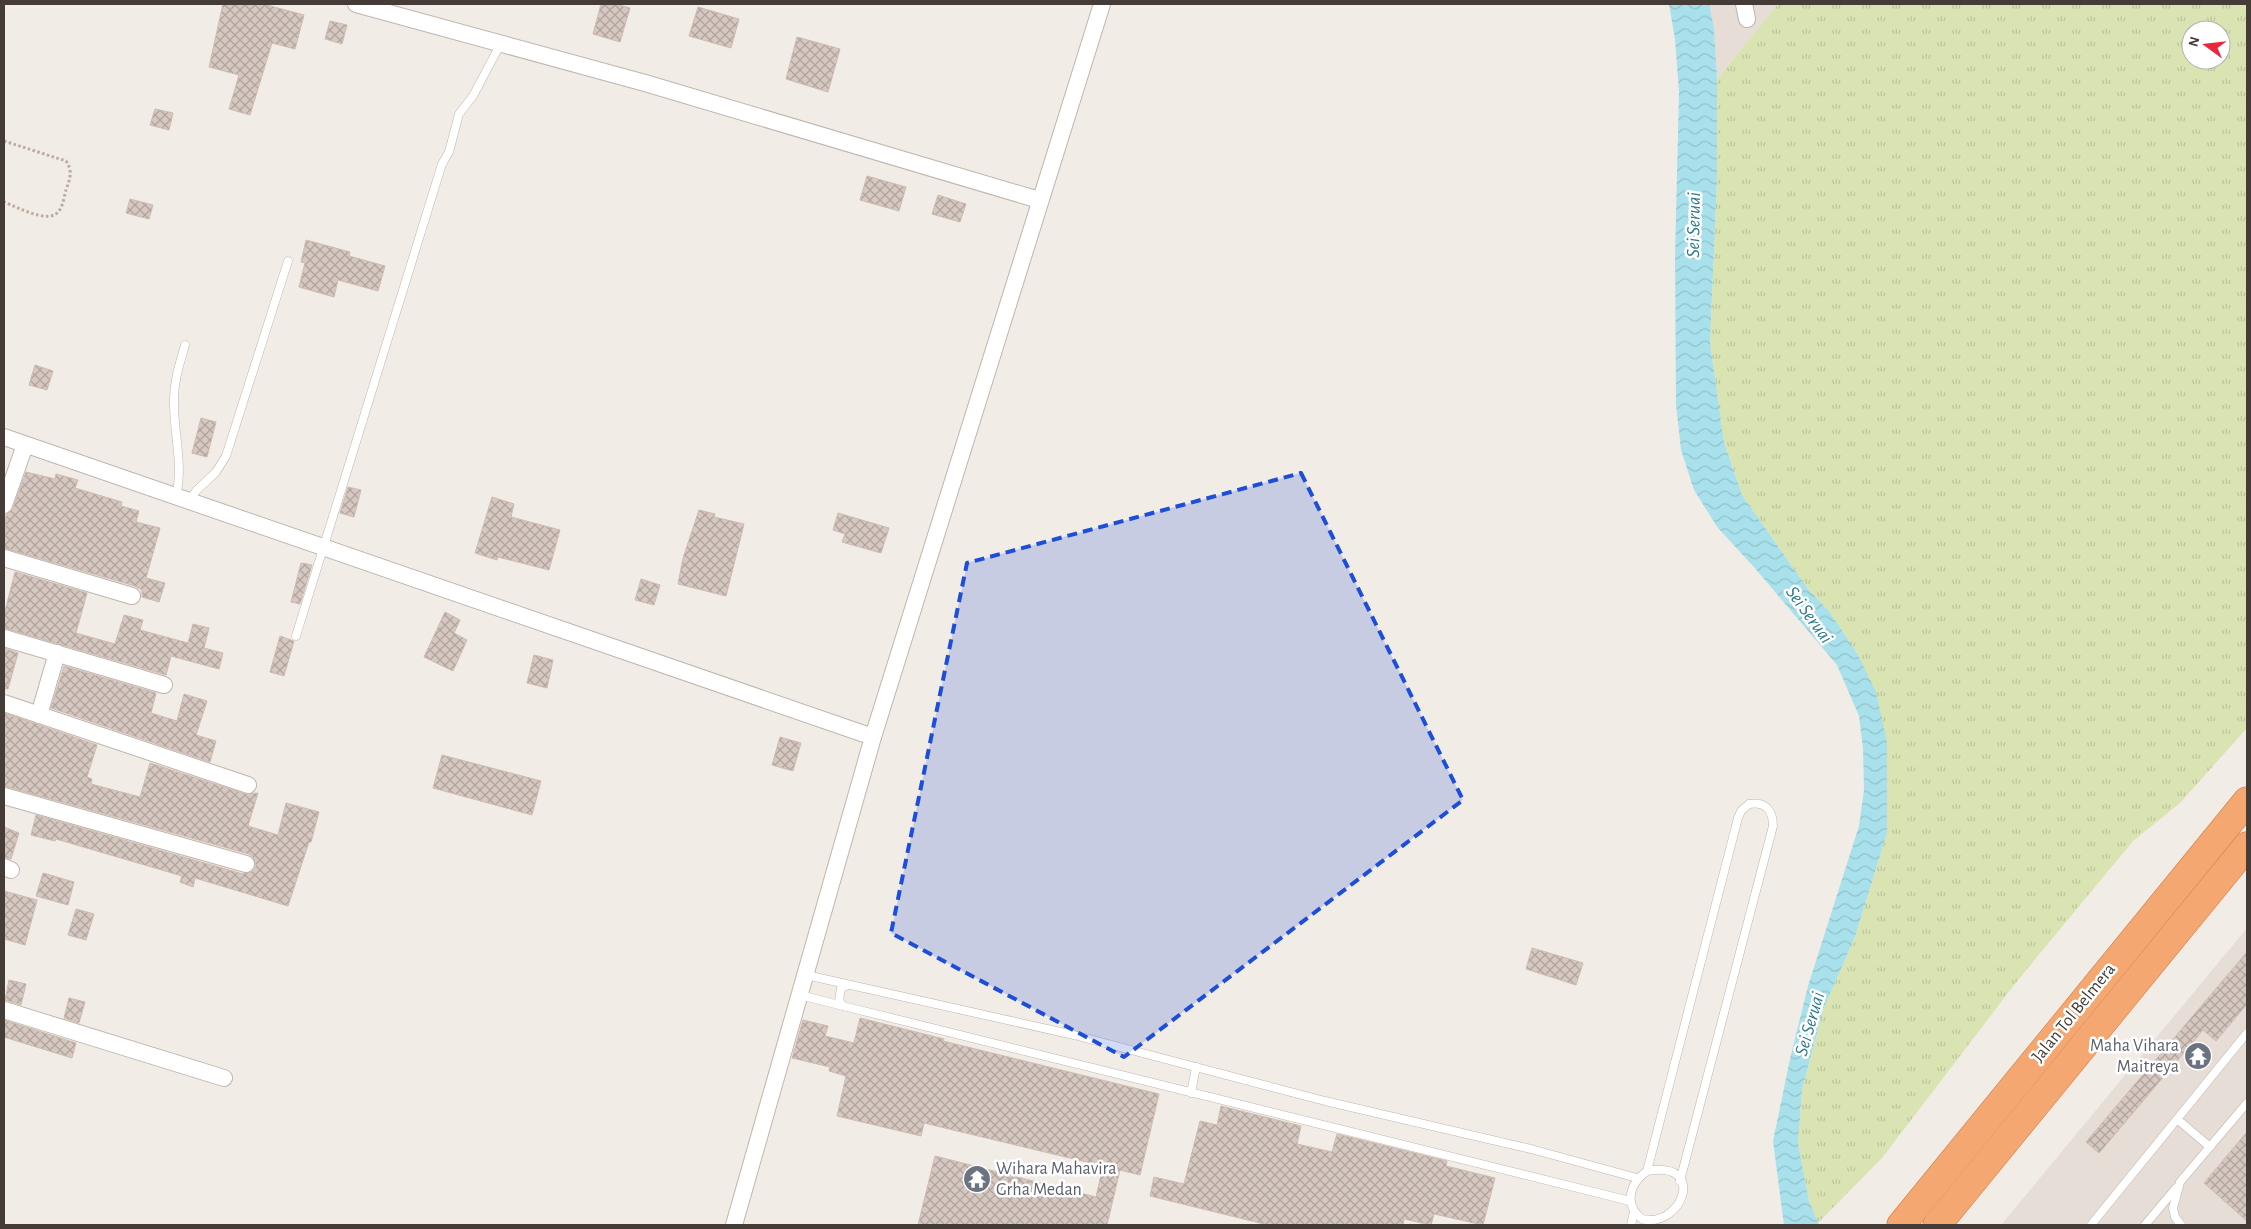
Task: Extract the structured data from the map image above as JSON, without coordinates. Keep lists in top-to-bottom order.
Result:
{
  "streets": {
    "highway": ["Jalan Tol Belmera"]
  },
  "water": ["Sei Seruai"],
  "places": {
    "temple": ["Maha Vihara Maitreya", "Wihara Mahavira Grha Medan"]
  },
  "north": "left"
}
